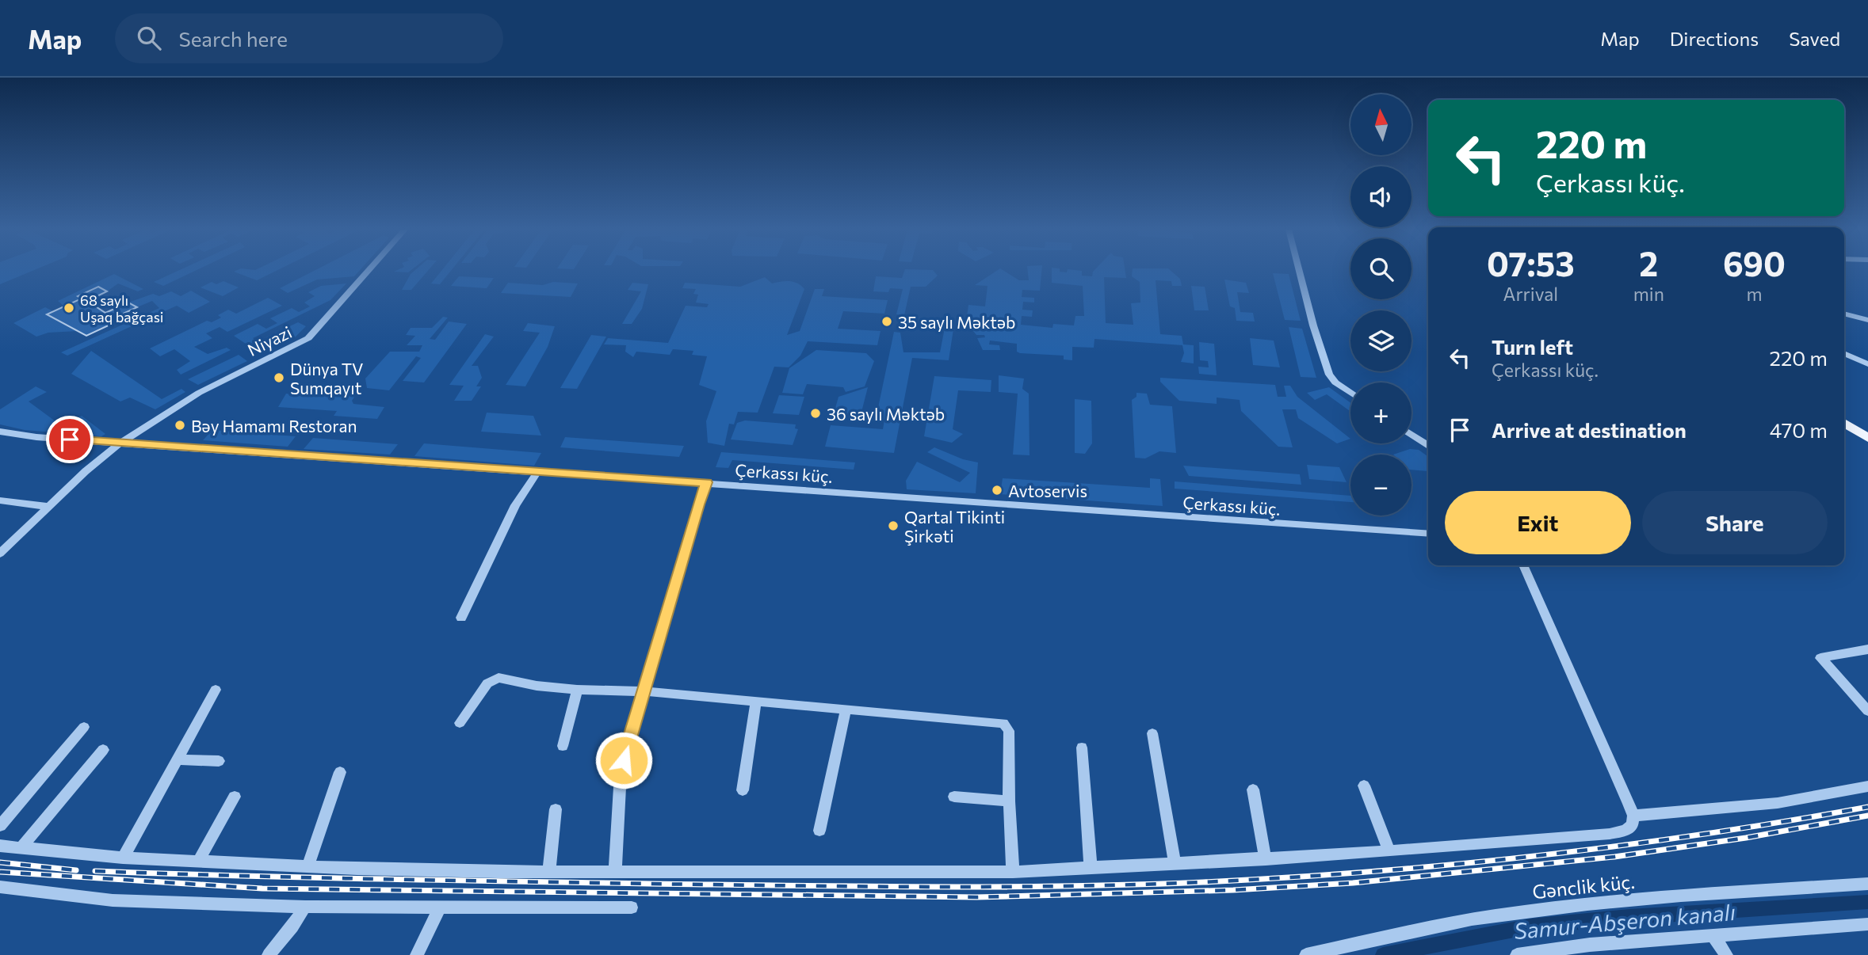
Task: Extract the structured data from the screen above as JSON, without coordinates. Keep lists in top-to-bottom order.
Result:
{
  "streets": {
    "street": ["Niyazi", "Çerkassı küç.", "Gənclik küç."]
  },
  "crossings": [
    ["Niyazi", "Çerkassı küç."]
  ],
  "water": ["Samur-Abşeron kanalı"],
  "places": [
    "68 saylı Uşaq bağçasi",
    "35 saylı Məktəb",
    "Dünya TV Sumqayıt",
    "36 saylı Məktəb",
    "Bәy Hamamı Restoran",
    "Avtoservis",
    "Qartal Tikinti Şirkәti"
  ],
  "north": "top",
  "page": {
    "header": "Map",
    "search": "Search here",
    "nav": ["Map", "Directions", "Saved"],
    "map_buttons": ["+", "−"],
    "turn": ["220 m", "Çerkassı küç."],
    "eta": [
      "07:53",
      "Arrival",
      "2",
      "min",
      "690",
      "m"
    ],
    "list": [
      {
        "name": "Turn left",
        "note": "Çerkassı küç.",
        "value": "220 m"
      },
      {
        "name": "Arrive at destination",
        "value": "470 m"
      }
    ],
    "buttons": ["Exit", "Share"]
  }
}
